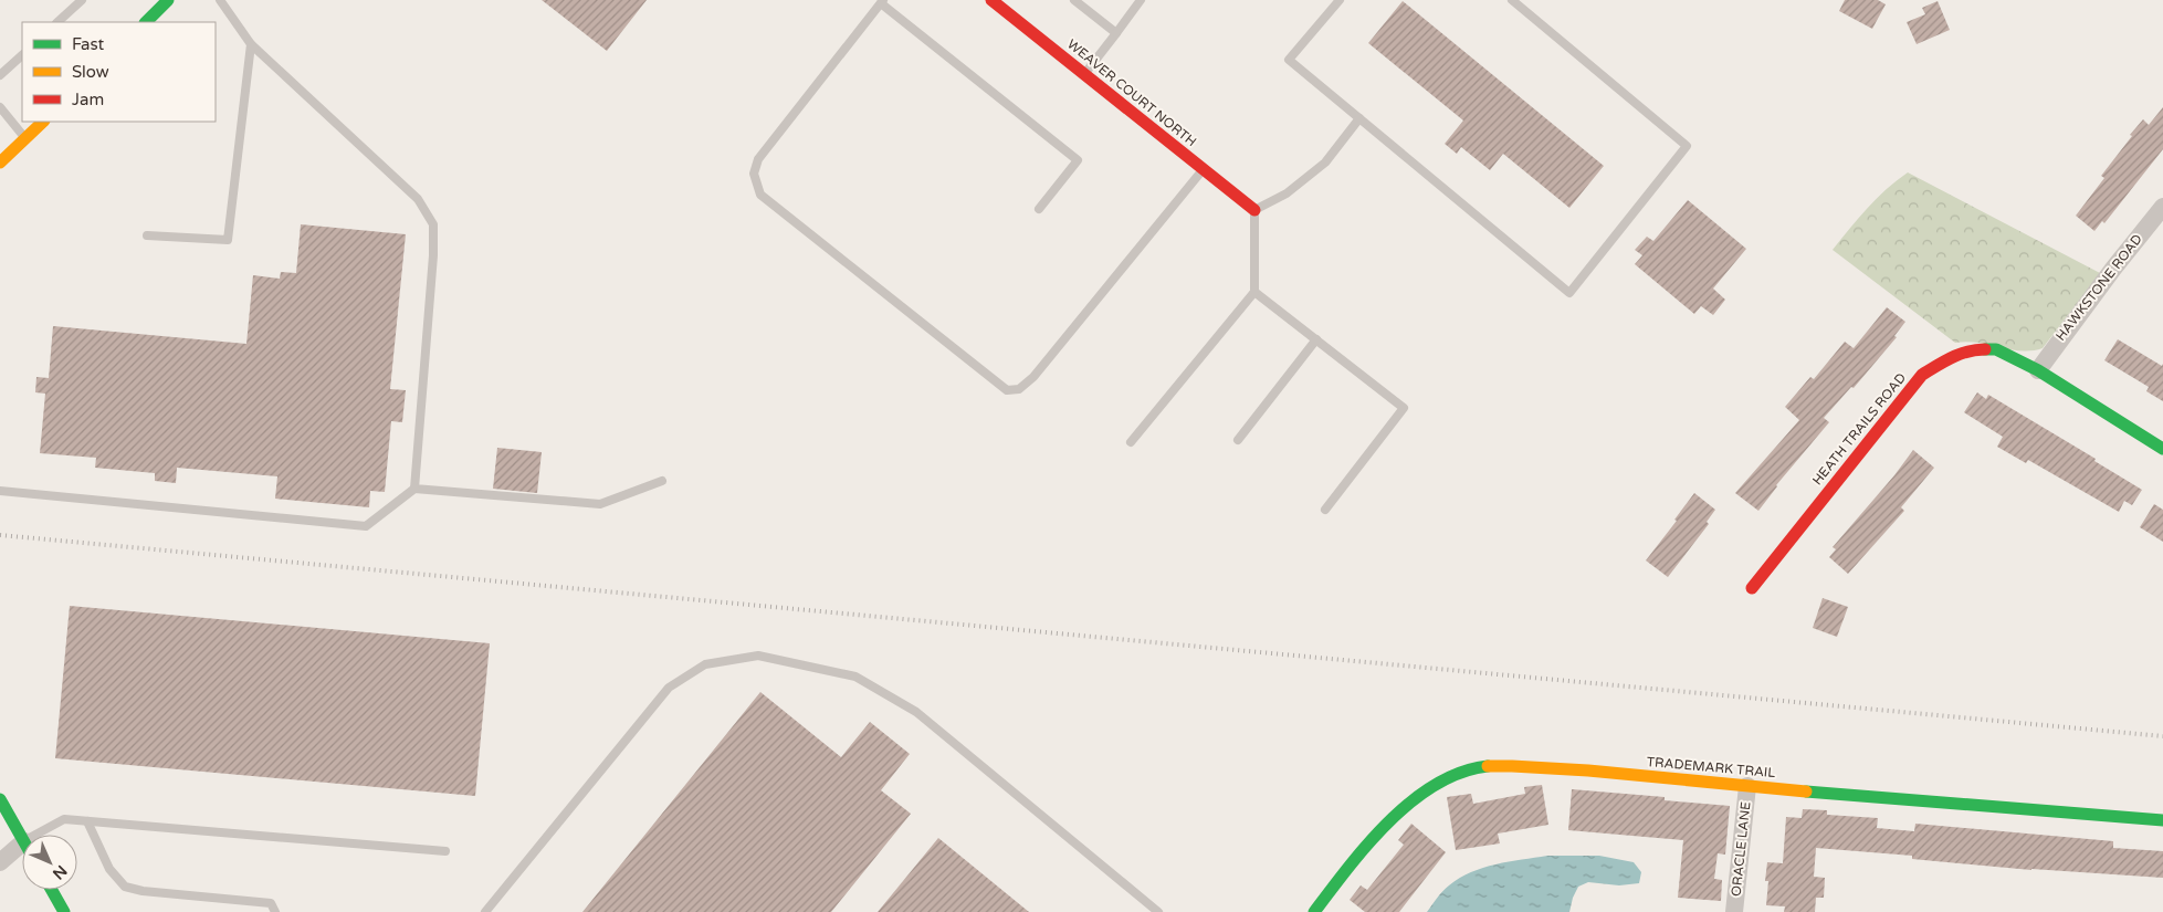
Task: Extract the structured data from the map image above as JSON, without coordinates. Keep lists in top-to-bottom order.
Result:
{
  "streets": {
    "street": [
      "WEAVER COURT NORTH",
      "HAWKSTONE ROAD",
      "HEATH TRAILS ROAD",
      "TRADEMARK TRAIL",
      "ORACLE LANE"
    ]
  },
  "crossings": [
    ["HAWKSTONE ROAD", "HEATH TRAILS ROAD"],
    ["TRADEMARK TRAIL", "ORACLE LANE"]
  ],
  "legend": ["Fast", "Slow", "Jam"],
  "north": "bottom right"
}
